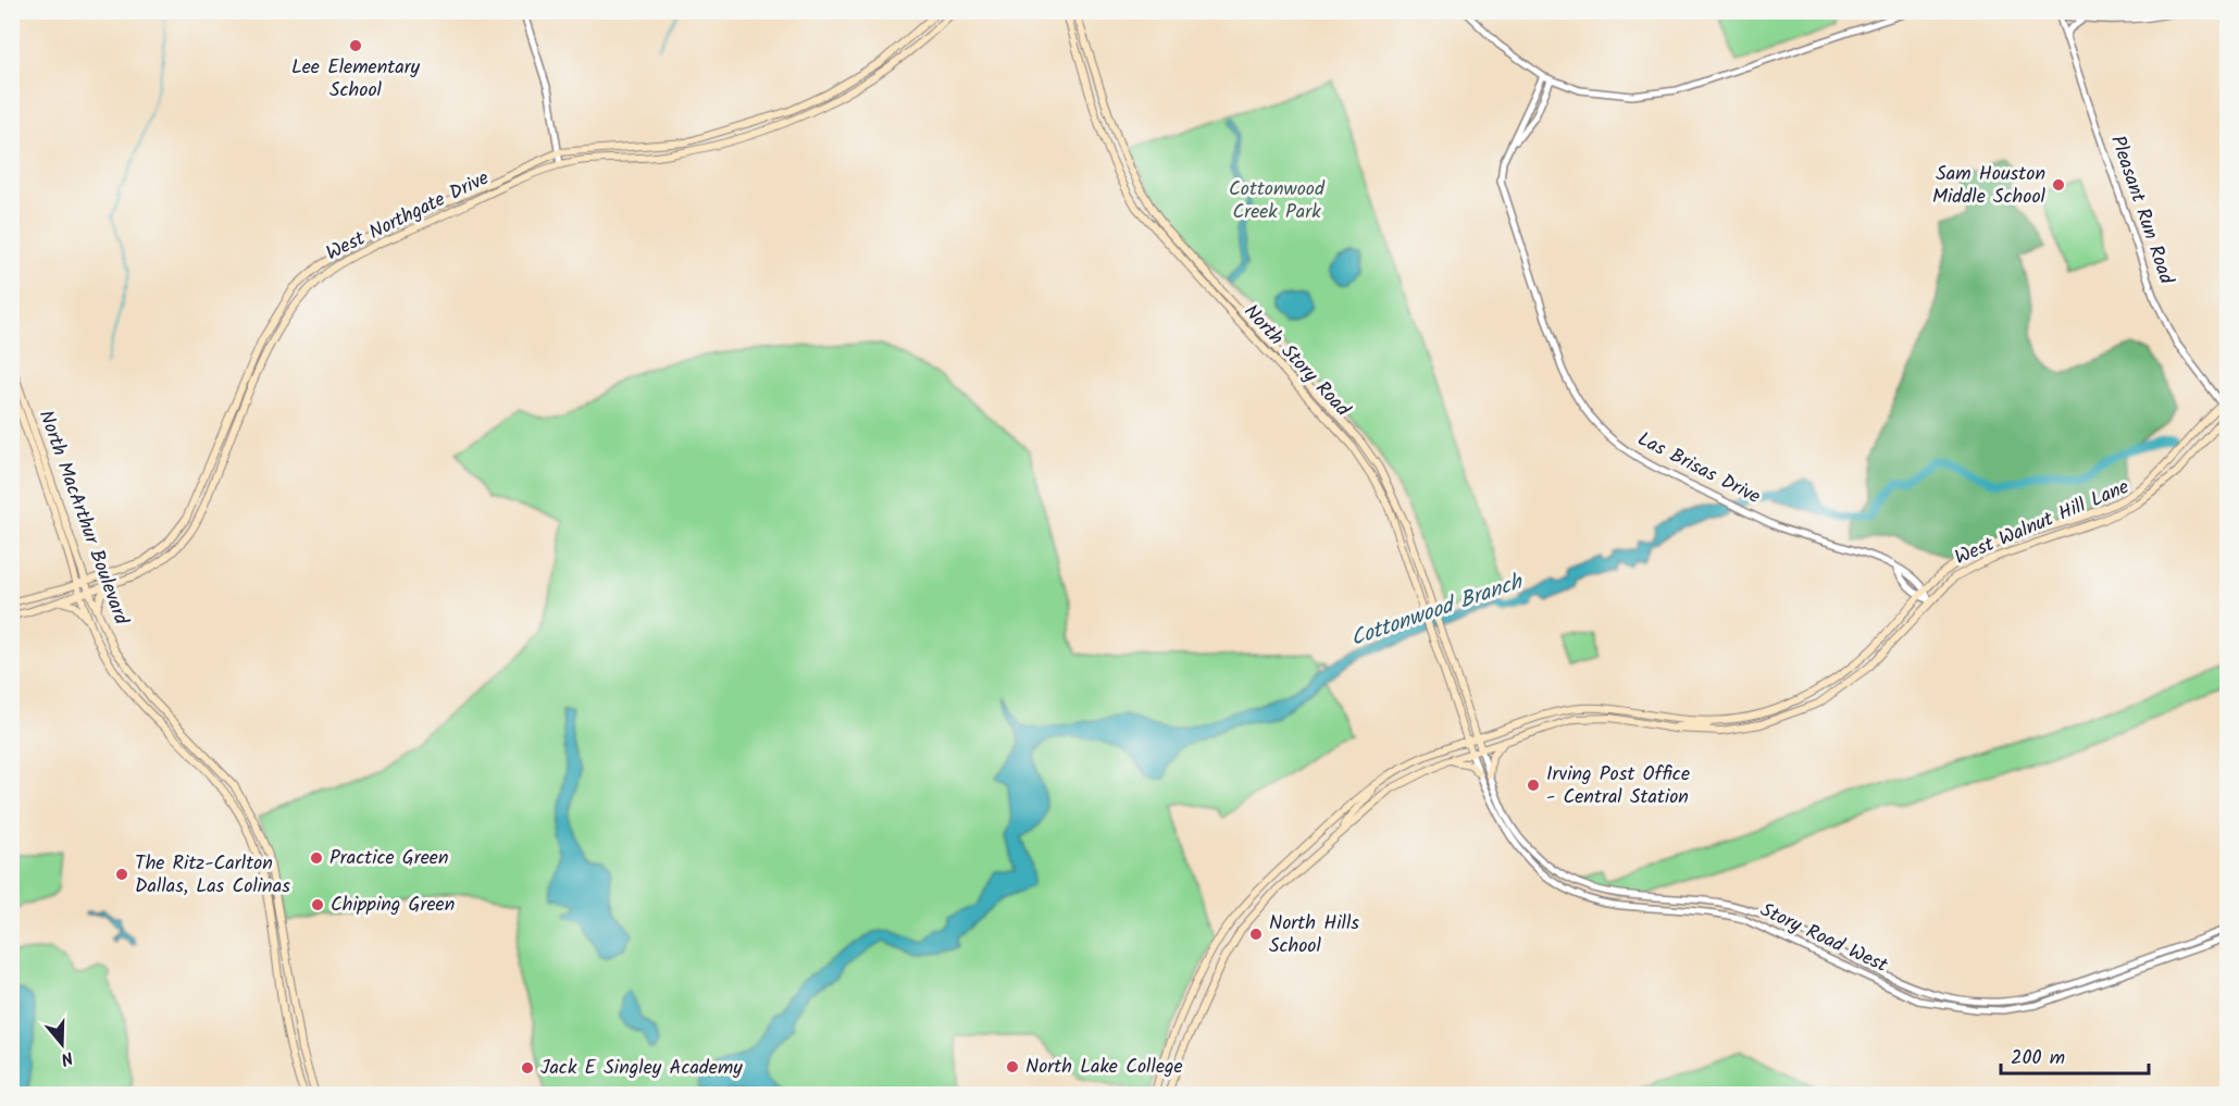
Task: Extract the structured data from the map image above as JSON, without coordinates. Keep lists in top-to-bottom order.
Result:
{
  "streets": {
    "main road": [
      "West Northgate Drive",
      "North Story Road",
      "North MacArthur Boulevard",
      "West Walnut Hill Lane"
    ],
    "street": ["Pleasant Run Road", "Las Brisas Drive", "Story Road West"]
  },
  "crossings": [
    ["Pleasant Run Road", "West Walnut Hill Lane"],
    ["West Northgate Drive", "North MacArthur Boulevard"],
    ["North Story Road", "West Walnut Hill Lane"],
    ["North Story Road", "Story Road West"],
    ["Las Brisas Drive", "West Walnut Hill Lane"],
    ["West Walnut Hill Lane", "Story Road West"]
  ],
  "water": ["Cottonwood Branch"],
  "parks": ["Cottonwood Creek Park"],
  "places": [
    "Lee Elementary School",
    "Sam Houston Middle School",
    "Irving Post Office - Central Station",
    "Practice Green",
    "The Ritz-Carlton Dallas, Las Colinas",
    "Chipping Green",
    "North Hills School",
    "North Lake College",
    "Jack E Singley Academy"
  ],
  "scale_bar": "200 m",
  "north": "bottom"
}
